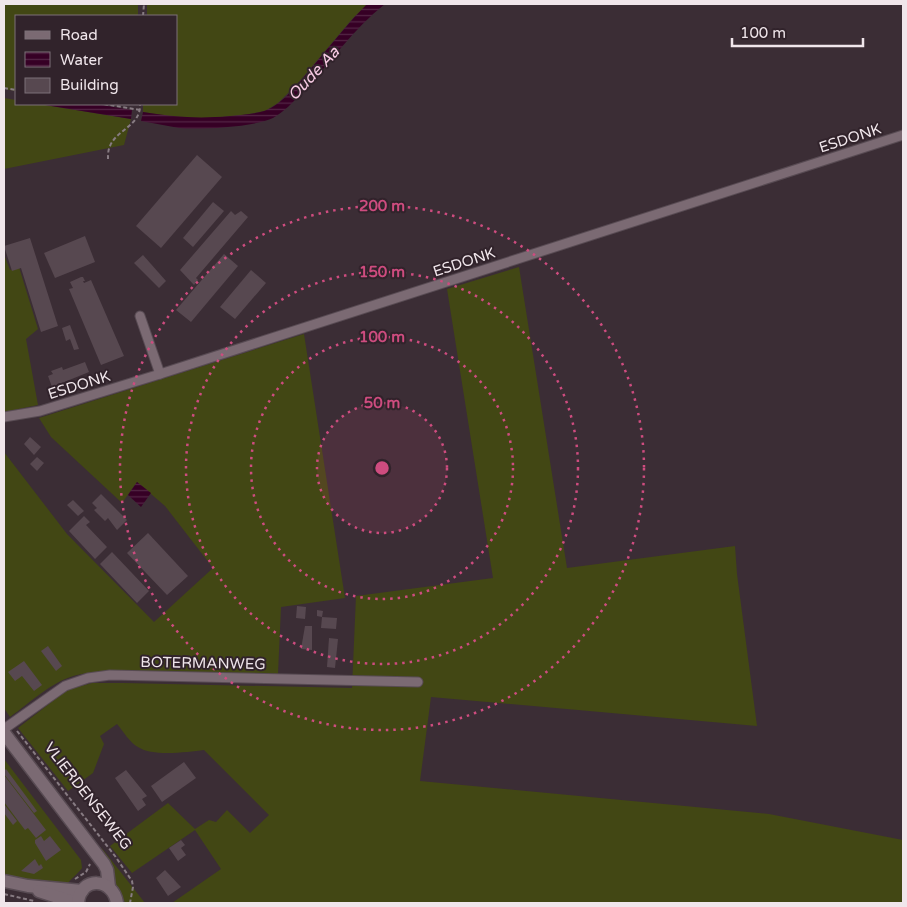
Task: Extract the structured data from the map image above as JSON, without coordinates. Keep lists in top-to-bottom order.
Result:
{
  "streets": {
    "street": ["ESDONK", "BOTERMANWEG", "VLIERDENSEWEG"]
  },
  "crossings": [
    ["BOTERMANWEG", "VLIERDENSEWEG"]
  ],
  "water": ["Oude Aa"],
  "legend": ["Road", "Water", "Building"],
  "scale_bar": "100 m",
  "rings": [
    "200 m",
    "150 m",
    "100 m",
    "50 m"
  ]
}
